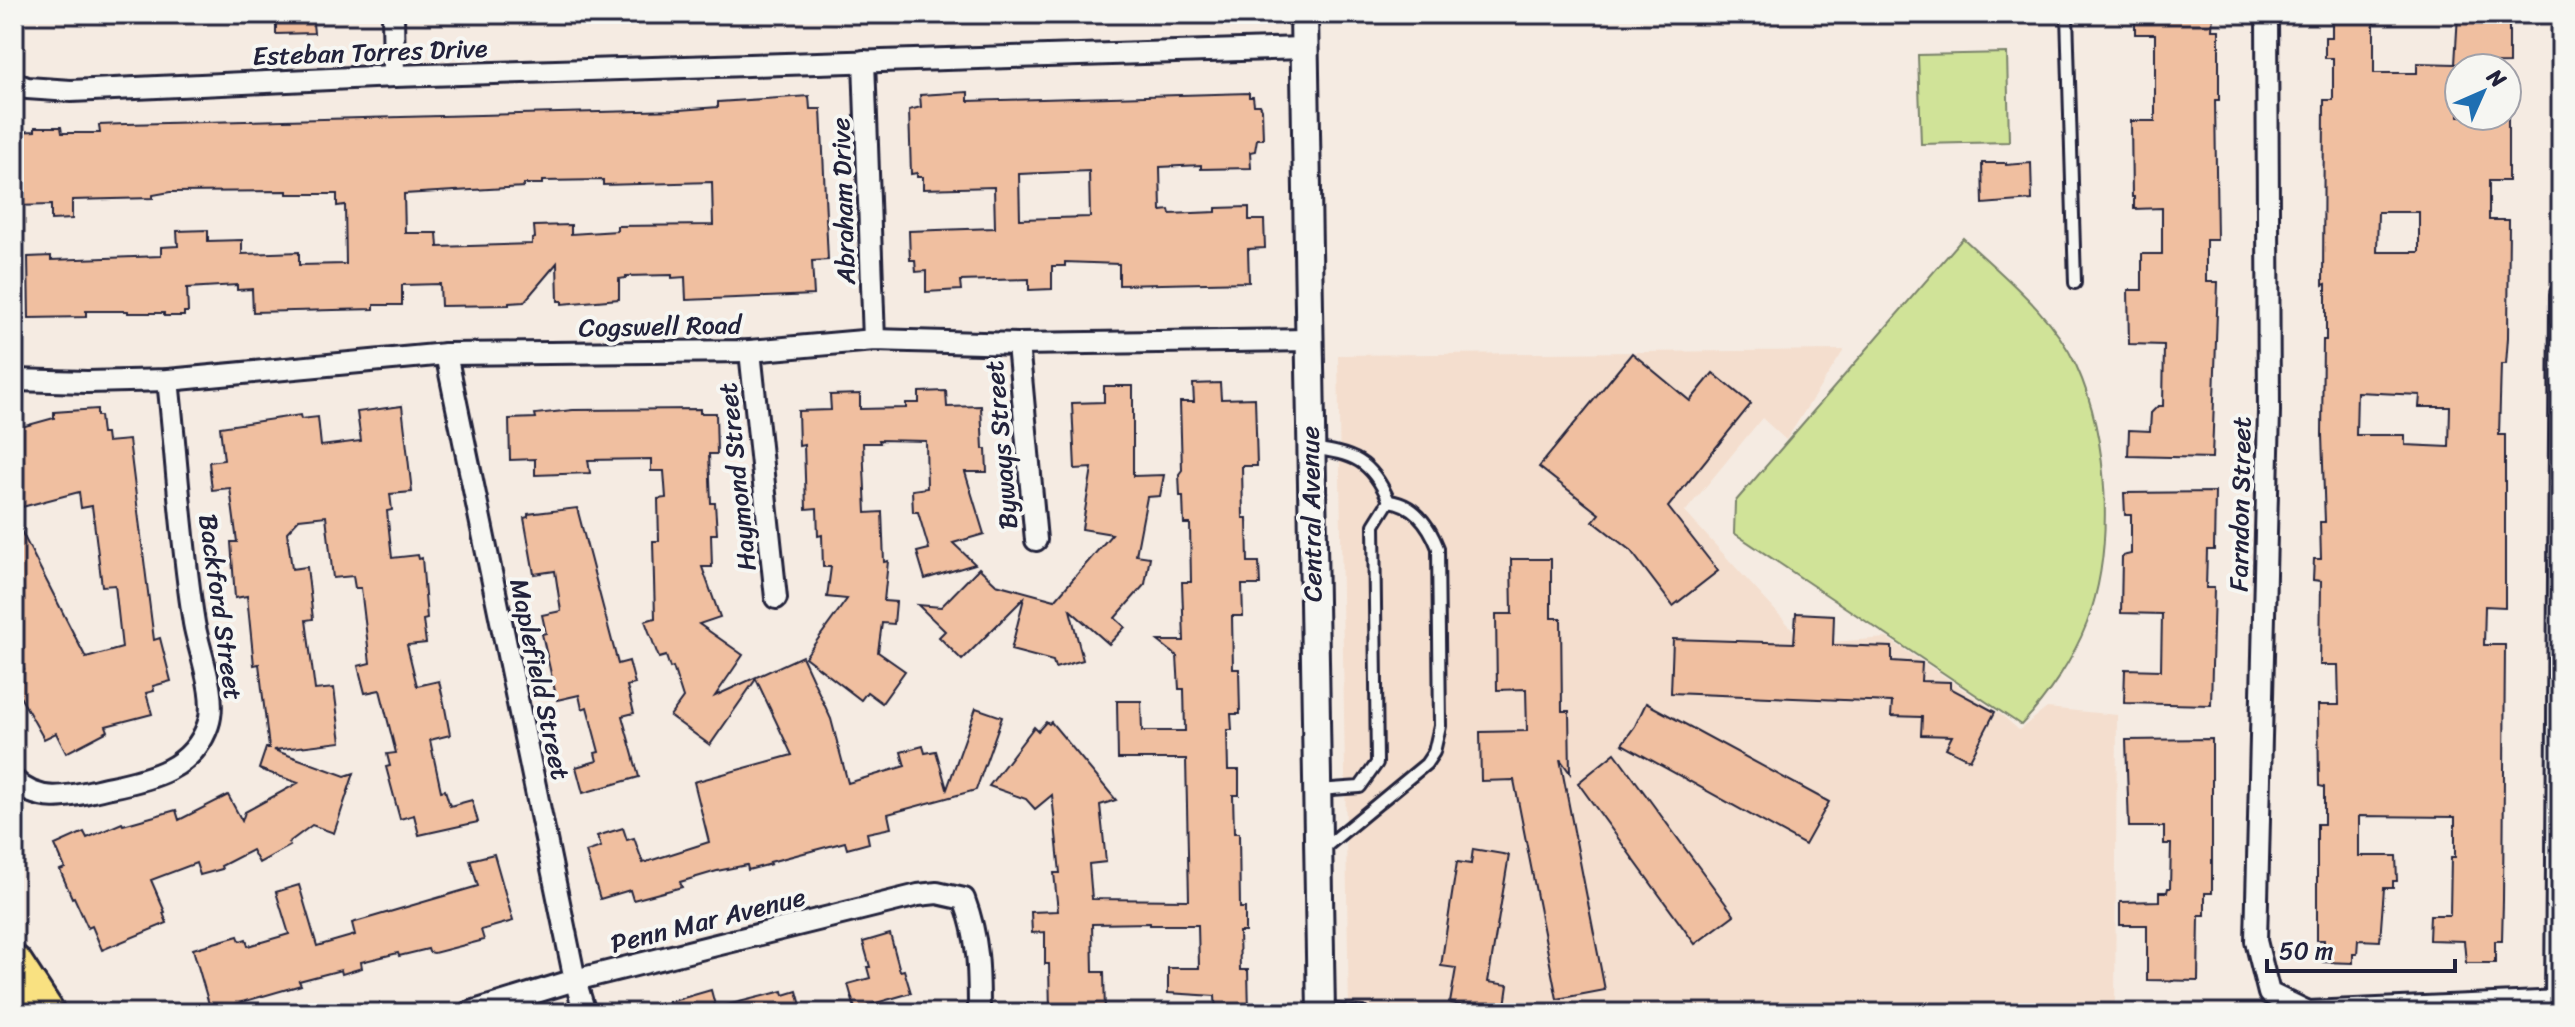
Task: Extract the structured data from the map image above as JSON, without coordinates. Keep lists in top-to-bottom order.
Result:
{
  "streets": {
    "street": [
      "Esteban Torres Drive",
      "Abraham Drive",
      "Cogswell Road",
      "Byways Street",
      "Haymond Street",
      "Farndon Street",
      "Central Avenue",
      "Backford Street",
      "Maplefield Street",
      "Penn Mar Avenue"
    ]
  },
  "crossings": [
    ["Esteban Torres Drive", "Abraham Drive"],
    ["Esteban Torres Drive", "Central Avenue"],
    ["Abraham Drive", "Cogswell Road"],
    ["Cogswell Road", "Byways Street"],
    ["Cogswell Road", "Haymond Street"],
    ["Cogswell Road", "Central Avenue"],
    ["Cogswell Road", "Backford Street"],
    ["Cogswell Road", "Maplefield Street"],
    ["Maplefield Street", "Penn Mar Avenue"]
  ],
  "scale_bar": "50 m",
  "north": "top right"
}
